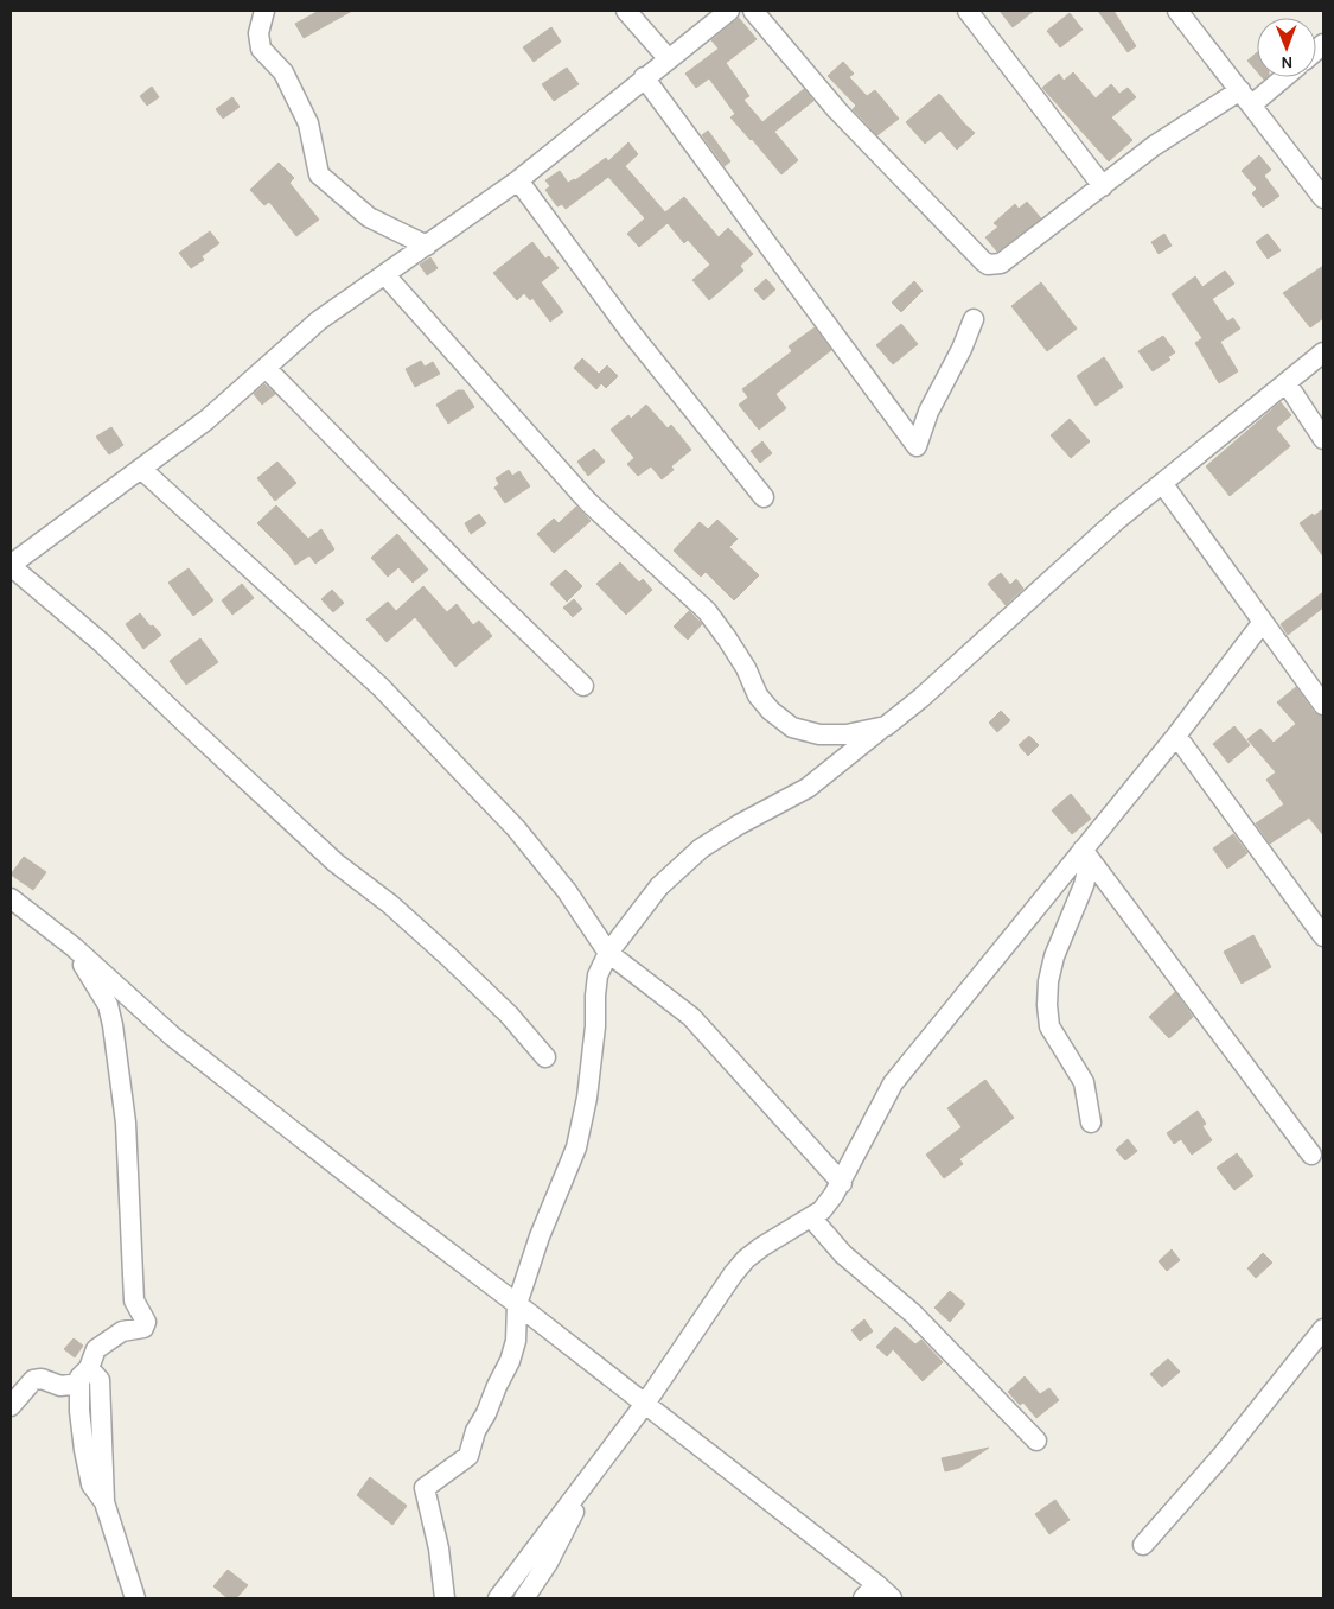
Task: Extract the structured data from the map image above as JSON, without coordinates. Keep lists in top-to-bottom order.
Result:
{
  "north": "bottom"
}
